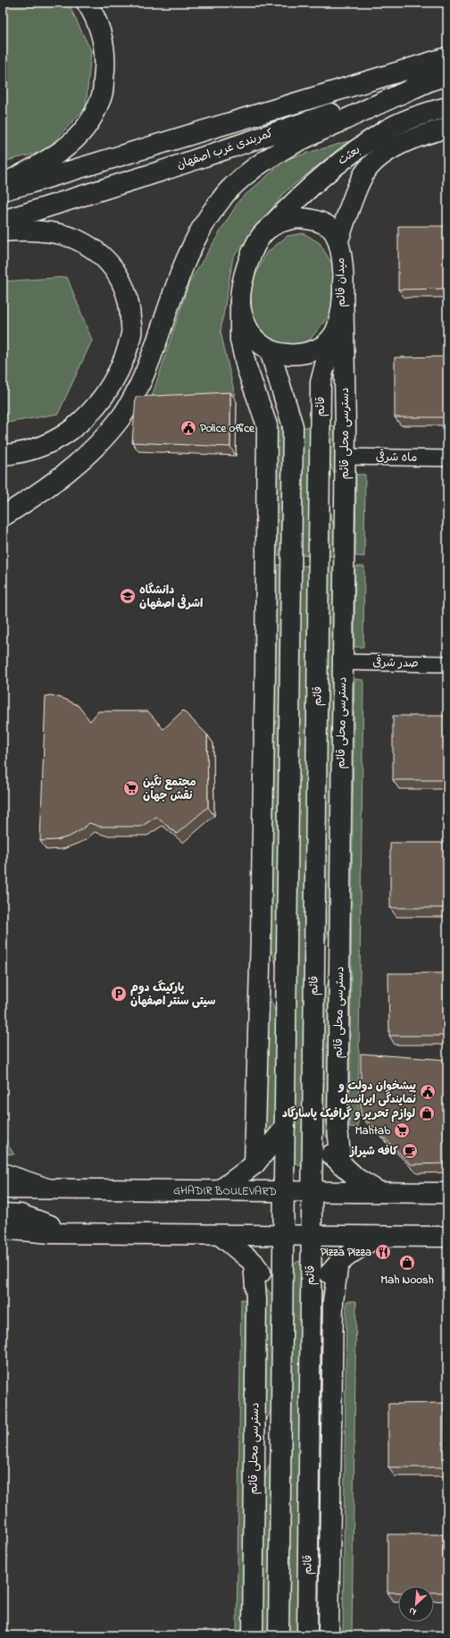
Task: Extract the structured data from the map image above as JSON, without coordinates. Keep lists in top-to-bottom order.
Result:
{
  "streets": {
    "main road": [
      "کمربندی غرب اصفهان",
      "بعثت",
      "میدان قائم",
      "قائم",
      "دسترسی محلی قائم",
      "GHADIR BOULEVARD"
    ],
    "street": ["ماه شرقی", "صدر شرقی"]
  },
  "crossings": [
    ["بعثت", "میدان قائم"],
    ["بعثت", "قائم"],
    ["بعثت", "دسترسی محلی قائم"],
    ["میدان قائم", "قائم"],
    ["میدان قائم", "دسترسی محلی قائم"],
    ["قائم", "دسترسی محلی قائم"],
    ["قائم", "GHADIR BOULEVARD"],
    ["دسترسی محلی قائم", "ماه شرقی"],
    ["دسترسی محلی قائم", "صدر شرقی"]
  ],
  "places": {
    "public building": ["Police office", "پیشخوان دولت و نمایندگی ایرانسل"],
    "school or university": ["دانشگاه اشرفی اصفهان"],
    "supermarket": ["مجتمع نگین نقش جهان", "Mahtab"],
    "parking": ["پارکینگ دوم سیتی سنتر اصفهان"],
    "shop": ["لوازم تحریر و گرافیک پاسارگاد", "Mah Noosh"],
    "cafe": ["کافه شیراز"],
    "restaurant": ["Pizza Pizza"]
  },
  "north": "bottom left"
}
